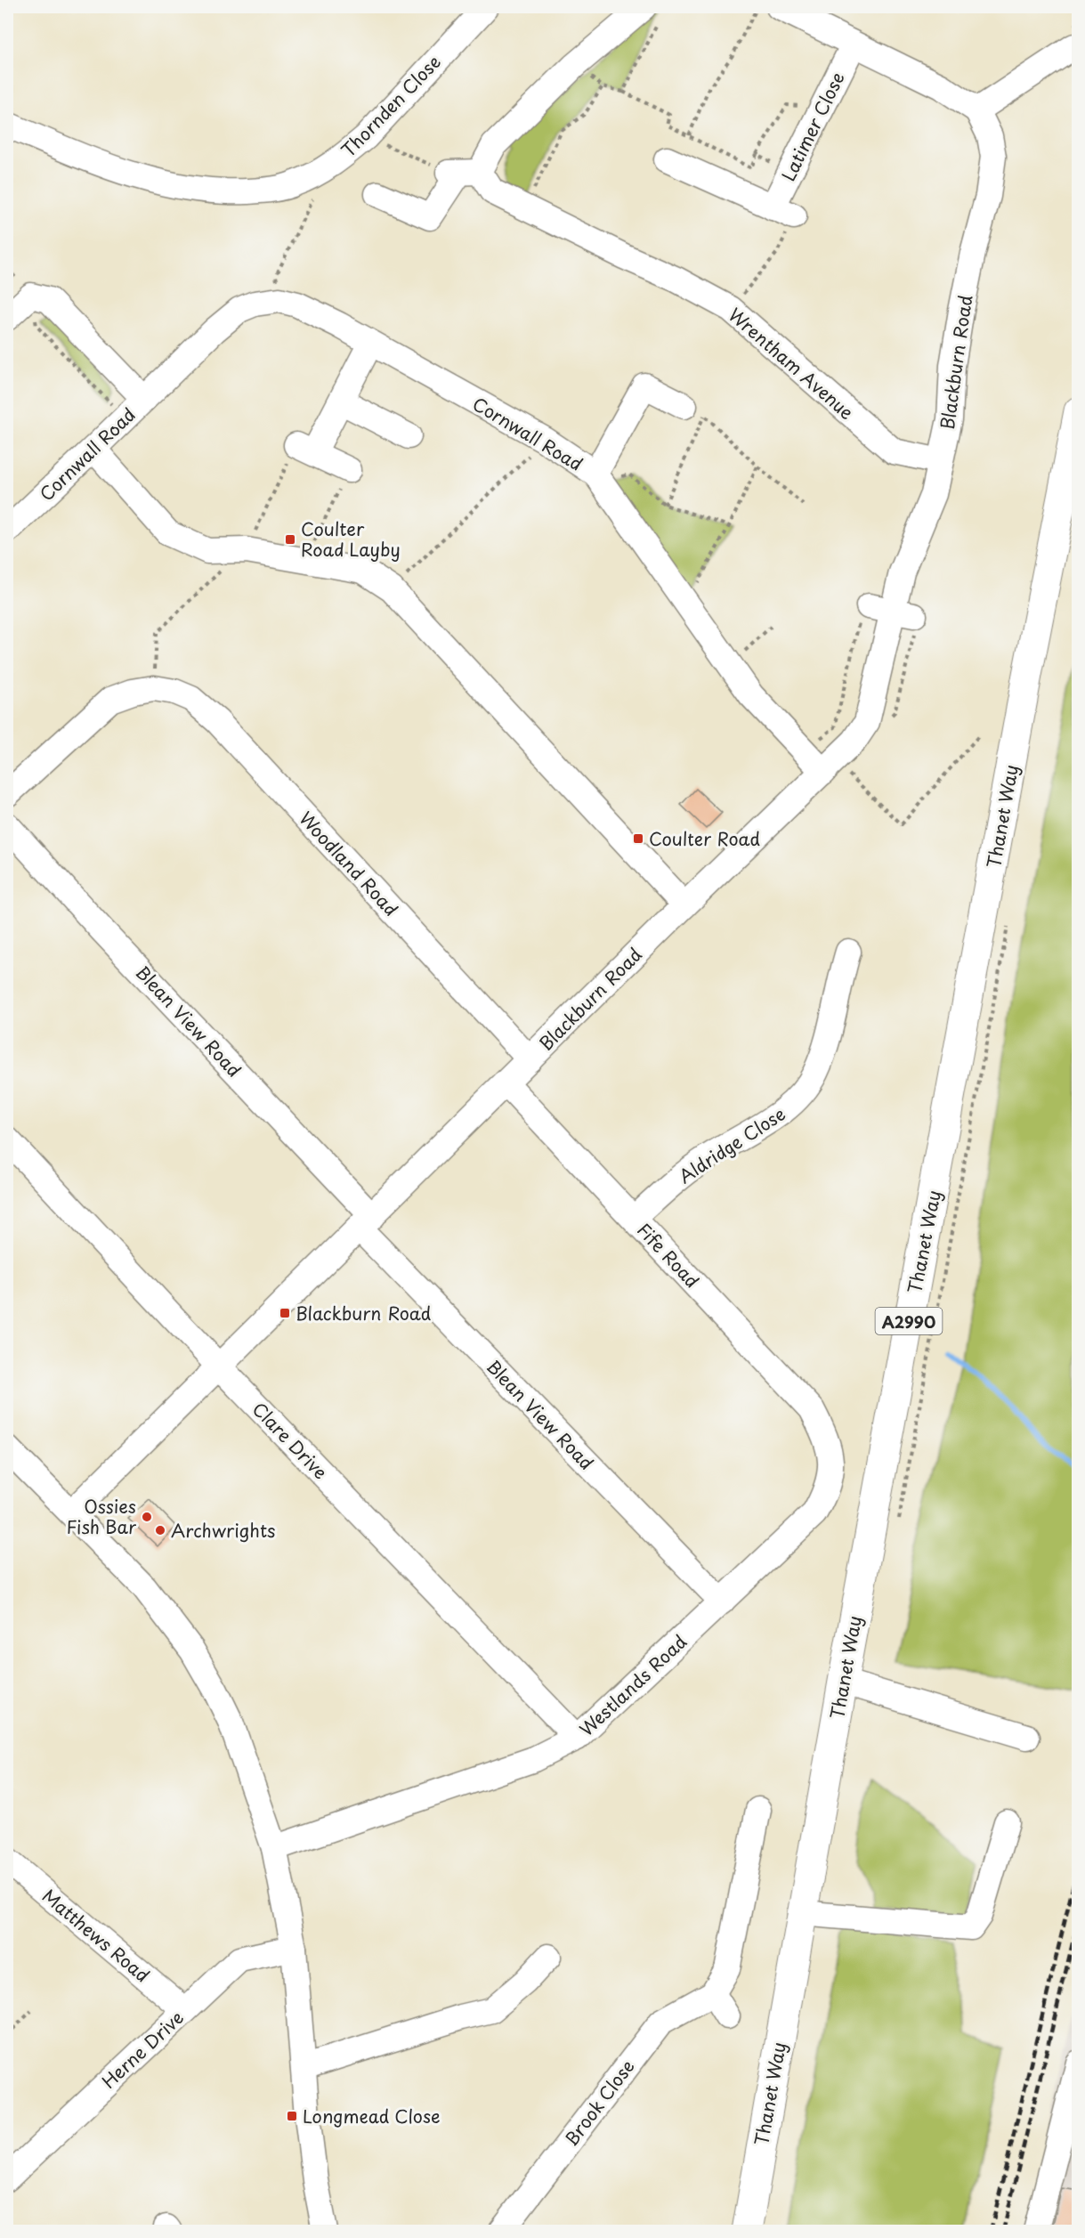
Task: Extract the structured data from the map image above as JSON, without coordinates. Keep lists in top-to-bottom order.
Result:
{
  "streets": {
    "main road": ["Thanet Way", "A2990"],
    "street": [
      "Thornden Close",
      "Latimer Close",
      "Blackburn Road",
      "Wrentham Avenue",
      "Cornwall Road",
      "Woodland Road",
      "Blean View Road",
      "Aldridge Close",
      "Fife Road",
      "Clare Drive",
      "Westlands Road",
      "Matthews Road",
      "Herne Drive",
      "Brook Close"
    ]
  },
  "crossings": [
    ["Blackburn Road", "Wrentham Avenue"],
    ["Blackburn Road", "Cornwall Road"],
    ["Blackburn Road", "Woodland Road"],
    ["Blackburn Road", "Blean View Road"],
    ["Blackburn Road", "Fife Road"],
    ["Blackburn Road", "Clare Drive"],
    ["Blean View Road", "Westlands Road"],
    ["Aldridge Close", "Fife Road"],
    ["Fife Road", "Westlands Road"],
    ["Clare Drive", "Westlands Road"],
    ["Matthews Road", "Herne Drive"]
  ],
  "places": {
    "transit": [
      "Coulter Road Layby",
      "Coulter Road",
      "Blackburn Road",
      "Longmead Close"
    ],
    "other": ["Ossies Fish Bar", "Archwrights"]
  }
}
